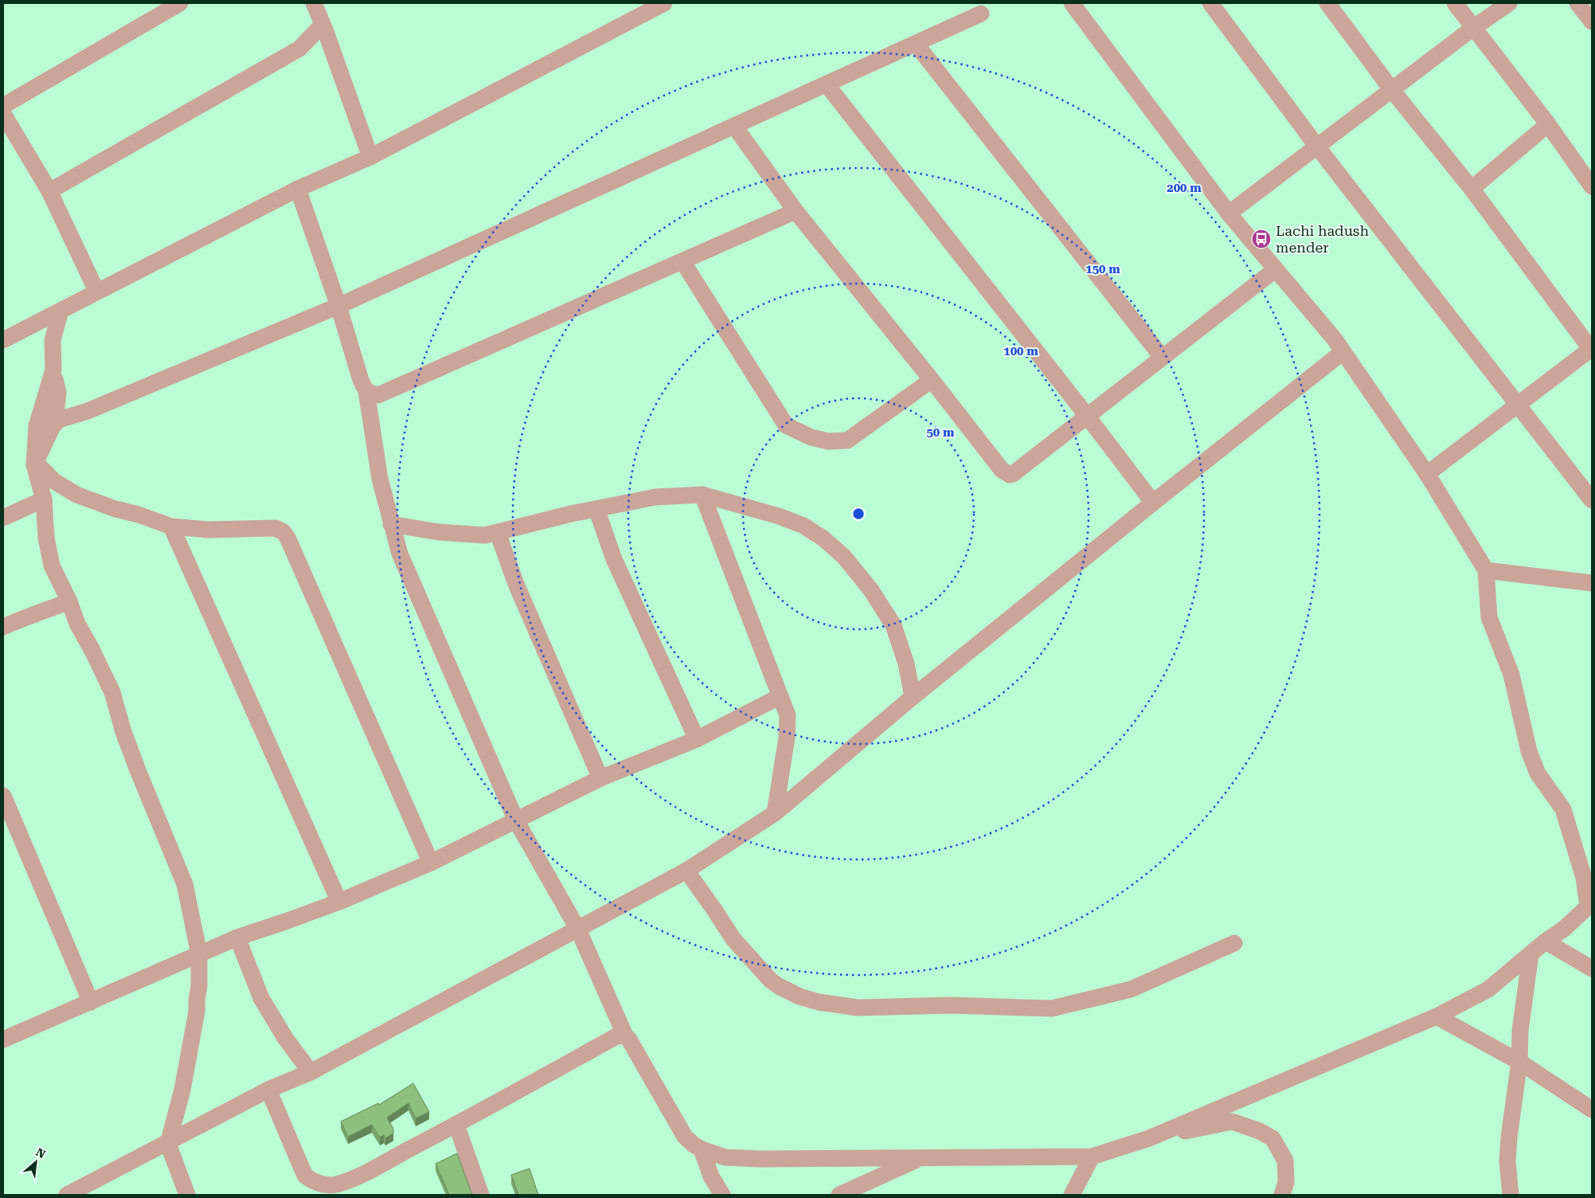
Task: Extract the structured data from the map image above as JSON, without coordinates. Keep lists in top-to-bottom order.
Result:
{
  "places": {
    "bus stop": ["Lachi hadush mender"]
  },
  "north": "top right",
  "rings": [
    "200 m",
    "150 m",
    "100 m",
    "50 m"
  ]
}
